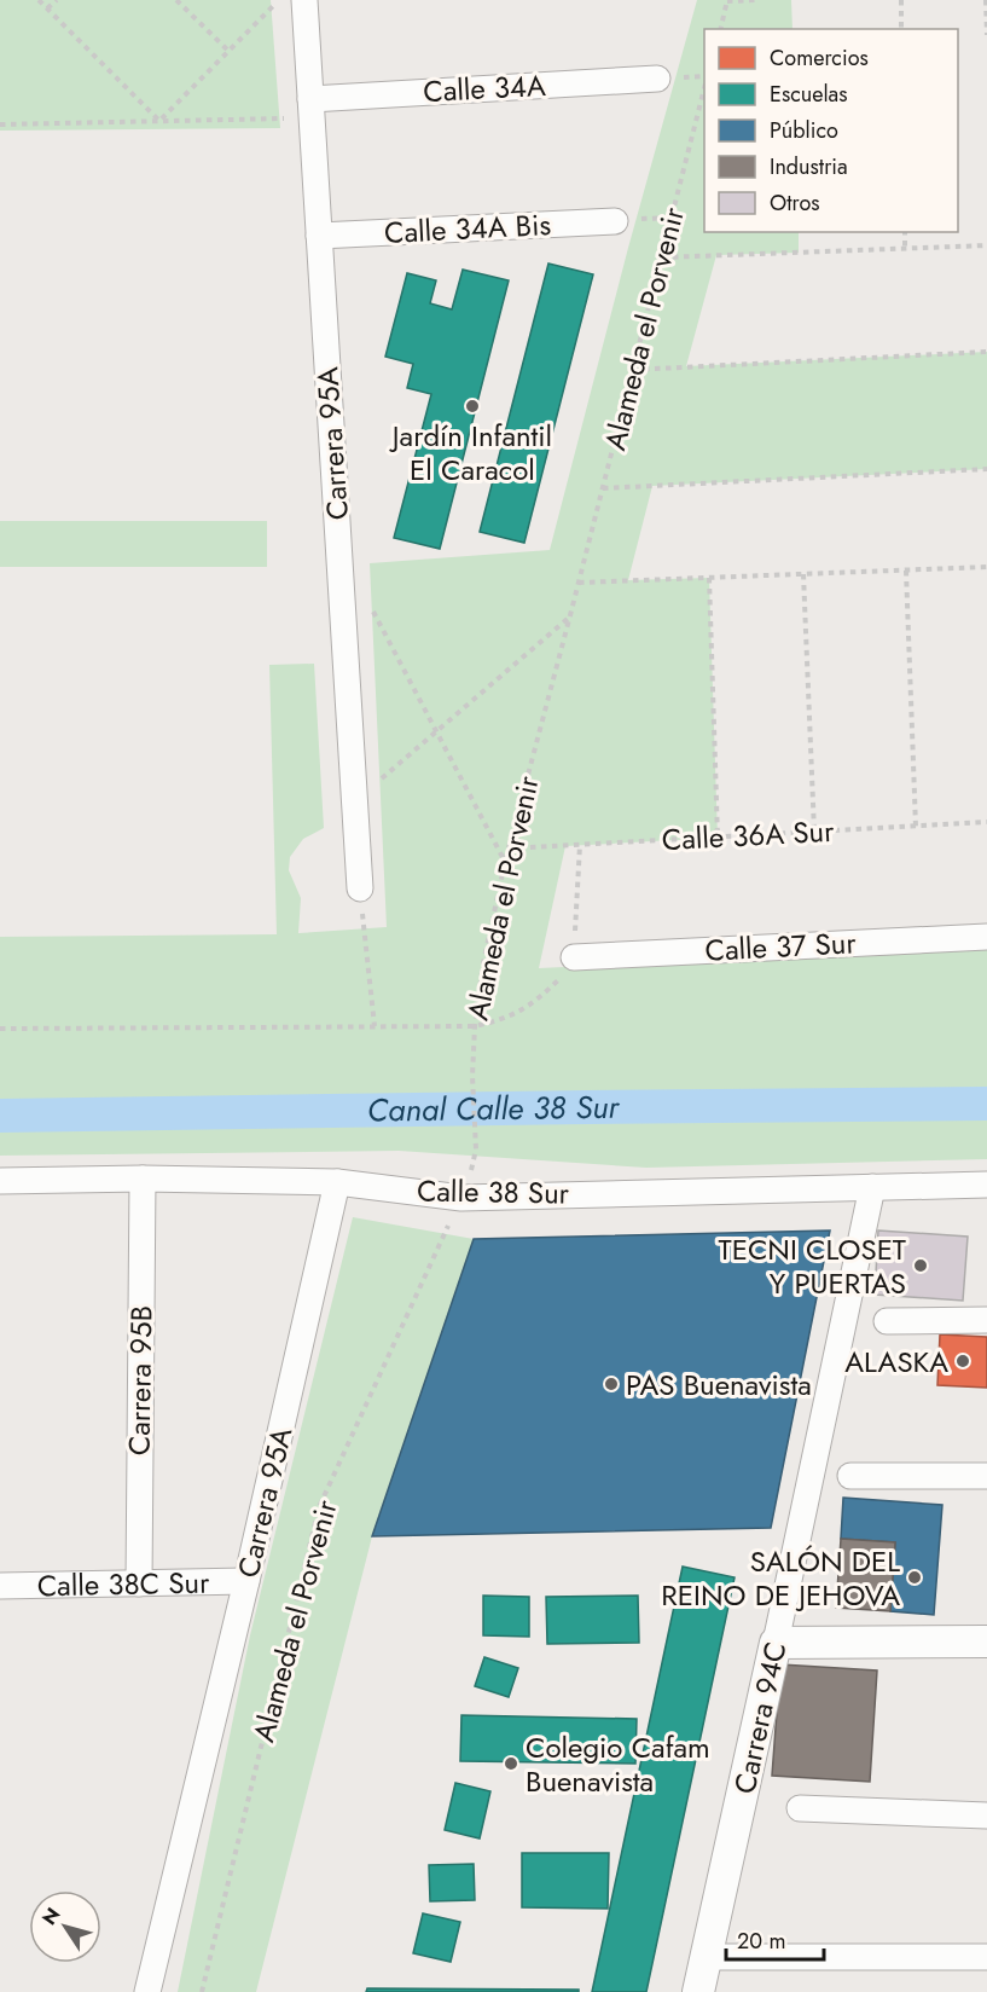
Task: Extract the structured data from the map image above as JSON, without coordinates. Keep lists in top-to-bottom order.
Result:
{
  "streets": {
    "street": [
      "Calle 34A",
      "Calle 34A Bis",
      "Carrera 95A",
      "Calle 37 Sur",
      "Calle 38 Sur",
      "Carrera 95B",
      "Calle 38C Sur",
      "Carrera 94C"
    ],
    "path": ["Alameda el Porvenir", "Calle 36A Sur"]
  },
  "crossings": [
    ["Calle 34A", "Carrera 95A"],
    ["Calle 34A Bis", "Carrera 95A"],
    ["Alameda el Porvenir", "Calle 36A Sur"],
    ["Alameda el Porvenir", "Calle 38 Sur"],
    ["Carrera 95A", "Calle 38 Sur"],
    ["Carrera 95A", "Calle 38C Sur"],
    ["Calle 38 Sur", "Carrera 95B"],
    ["Calle 38 Sur", "Carrera 94C"],
    ["Carrera 95B", "Calle 38C Sur"]
  ],
  "water": ["Canal Calle 38 Sur"],
  "places": [
    "Jardín Infantil El Caracol",
    "TECNI CLOSET Y PUERTAS",
    "ALASKA",
    "PAS Buenavista",
    "SALÓN DEL REINO DE JEHOVA",
    "Colegio Cafam Buenavista"
  ],
  "legend": [
    "Comercios",
    "Escuelas",
    "Público",
    "Industria",
    "Otros"
  ],
  "scale_bar": "20 m",
  "north": "top left"
}
